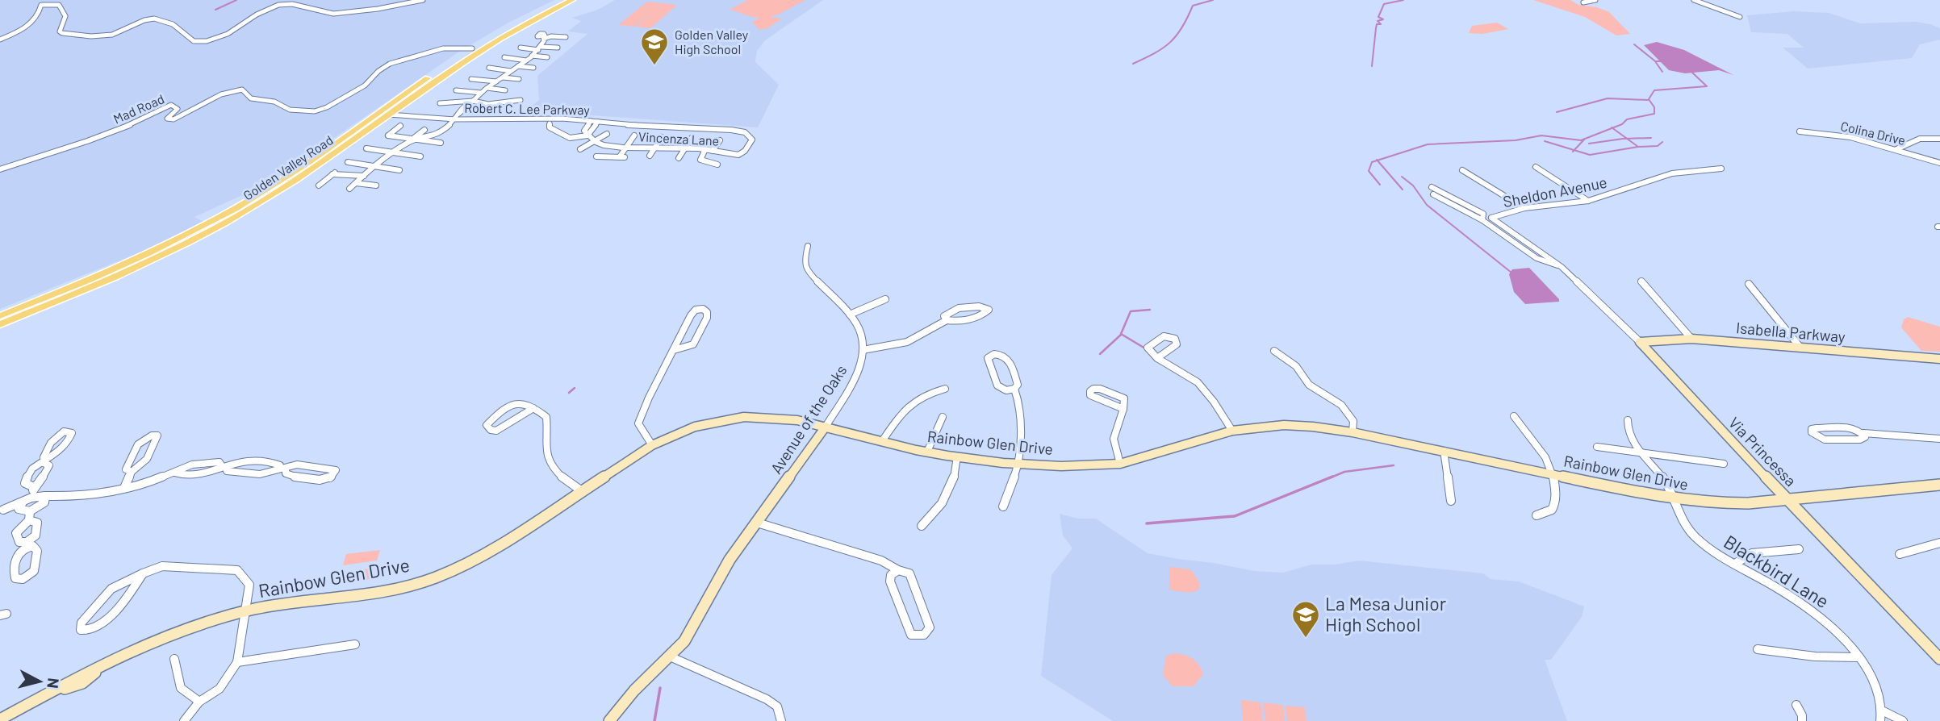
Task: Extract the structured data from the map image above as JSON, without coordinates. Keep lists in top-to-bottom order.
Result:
{
  "streets": {
    "main road": ["Golden Valley Road"],
    "street": [
      "Mad Road",
      "Robert C. Lee Parkway",
      "Colina Drive",
      "Vincenza Lane",
      "Sheldon Avenue",
      "Isabella Parkway",
      "Avenue of the Oaks",
      "Rainbow Glen Drive",
      "Via Princessa",
      "Blackbird Lane"
    ]
  },
  "crossings": [
    ["Mad Road", "Golden Valley Road"],
    ["Robert C. Lee Parkway", "Vincenza Lane"],
    ["Robert C. Lee Parkway", "Golden Valley Road"],
    ["Sheldon Avenue", "Via Princessa"],
    ["Isabella Parkway", "Via Princessa"],
    ["Avenue of the Oaks", "Rainbow Glen Drive"],
    ["Rainbow Glen Drive", "Via Princessa"],
    ["Rainbow Glen Drive", "Blackbird Lane"]
  ],
  "places": {
    "school or university": ["Golden Valley High School", "La Mesa Junior High School"]
  },
  "north": "right"
}
